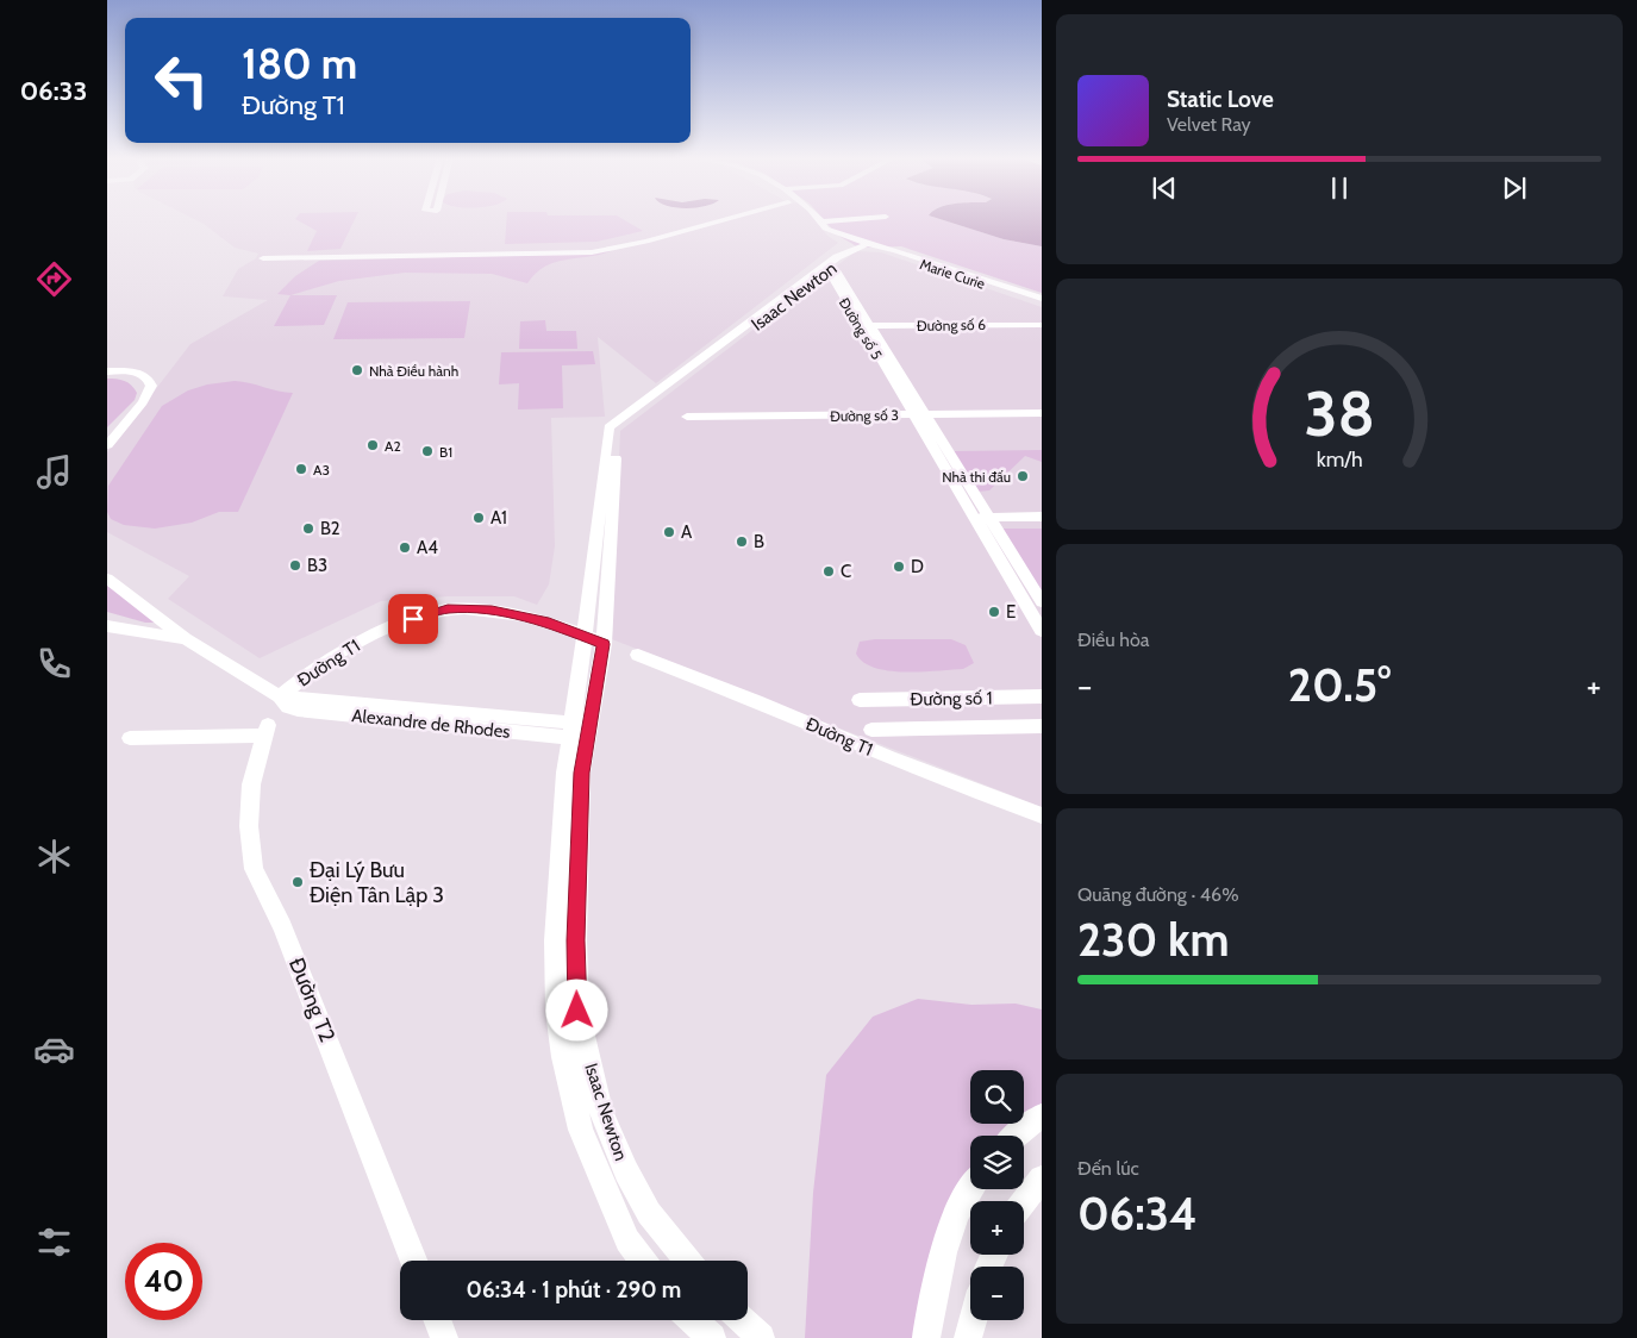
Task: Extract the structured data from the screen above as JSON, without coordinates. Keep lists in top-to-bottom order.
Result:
{
  "streets": {
    "street": [
      "Marie Curie",
      "Isaac Newton",
      "Đường số 6",
      "Đường số 5",
      "Đường số 3",
      "Đường T1",
      "Đường số 1",
      "Alexandre de Rhodes",
      "Đường T2"
    ]
  },
  "crossings": [
    ["Marie Curie", "Isaac Newton"],
    ["Isaac Newton", "Đường T1"],
    ["Isaac Newton", "Alexandre de Rhodes"],
    ["Đường số 6", "Đường số 5"],
    ["Đường số 5", "Đường số 3"],
    ["Đường T1", "Alexandre de Rhodes"]
  ],
  "places": [
    "Nhà Điều hành",
    "A2",
    "B1",
    "A3",
    "Nhà thi đấu",
    "A1",
    "B2",
    "A",
    "B",
    "A4",
    "B3",
    "D",
    "C",
    "E",
    "Đại Lý Bưu Điện Tân Lập 3"
  ],
  "page": {
    "tabs": "06:33",
    "turn": ["180 m", "Đường T1"],
    "song": ["Static Love", "Velvet Ray"],
    "tile": [
      "Điều hòa",
      ["Quãng đường · 46%", "230 km"],
      ["Đến lúc", "06:34"]
    ],
    "heat": ["−", "20.5°", "+"],
    "map_buttons": ["+", "−"],
    "limit": "40",
    "trip": "06:34 · 1 phút · 290 m",
    "gauge": ["38", "km/h"]
  }
}
